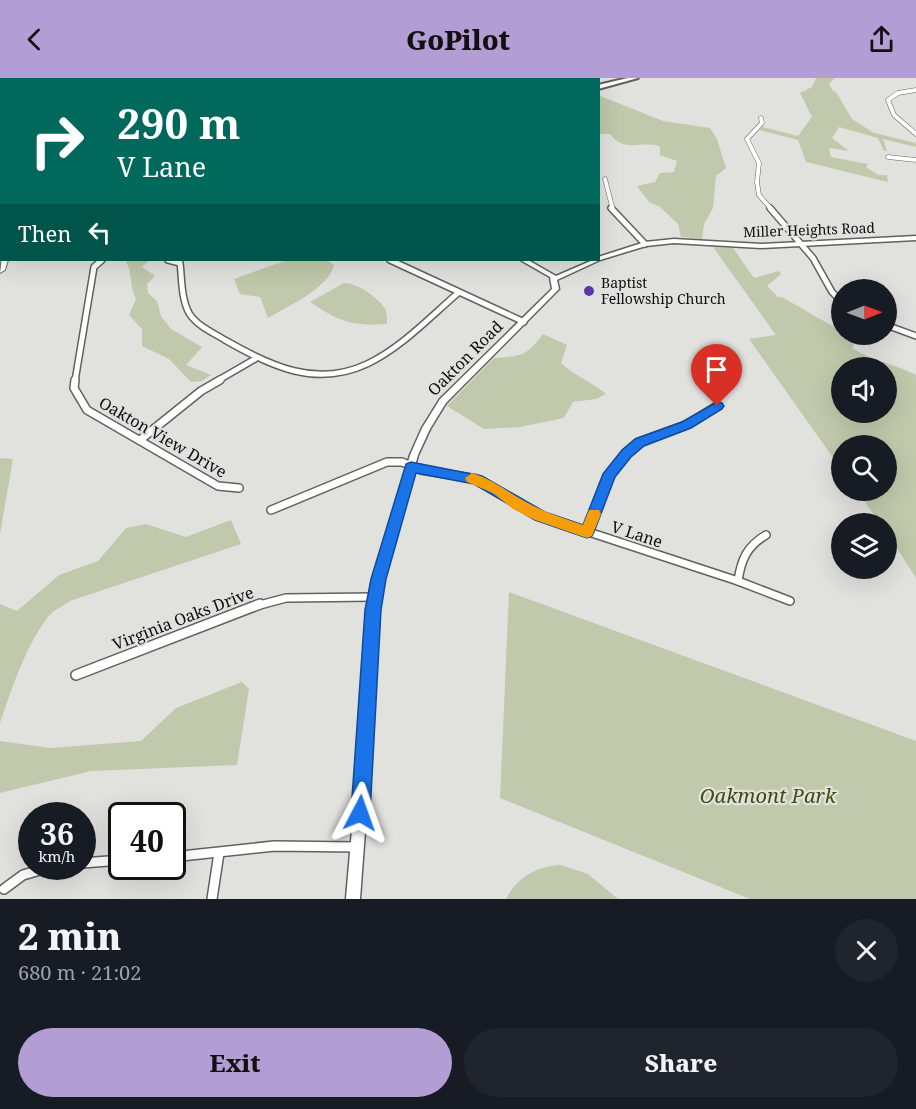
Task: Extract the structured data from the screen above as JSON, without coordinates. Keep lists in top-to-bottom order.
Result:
{
  "streets": {
    "street": [
      "Miller Heights Road",
      "Oakton Road",
      "Oakton View Drive",
      "V Lane",
      "Virginia Oaks Drive"
    ]
  },
  "crossings": [
    ["Miller Heights Road", "Oakton Road"],
    ["Oakton Road", "V Lane"],
    ["Oakton Road", "Virginia Oaks Drive"]
  ],
  "parks": ["Oakmont Park"],
  "places": ["Baptist Fellowship Church"],
  "north": "right",
  "page": {
    "header": "GoPilot",
    "turn": ["290 m", "V Lane"],
    "then": "Then",
    "speed": "36 km/h",
    "limit": "40",
    "heading": ["2 min", "680 m · 21:02"],
    "buttons": ["Exit", "Share"]
  }
}
